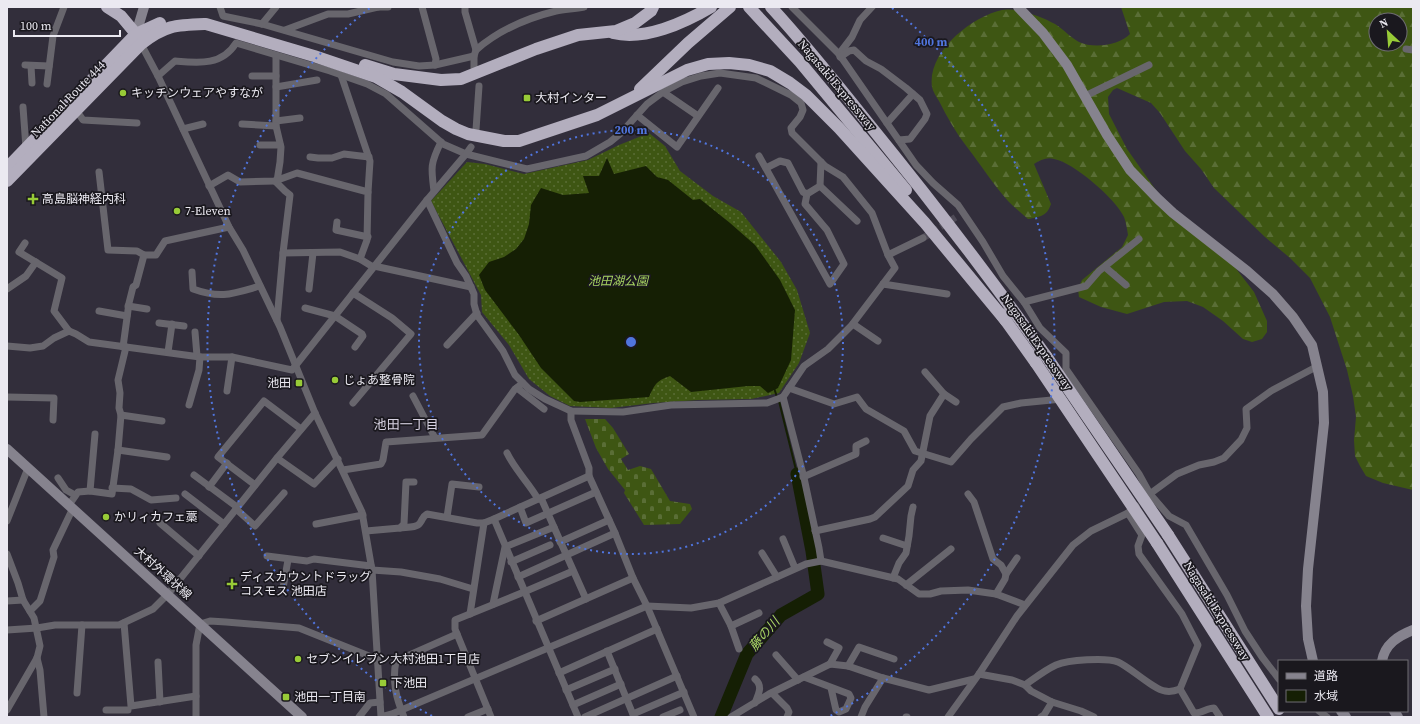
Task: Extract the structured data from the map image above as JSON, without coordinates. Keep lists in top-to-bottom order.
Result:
{
  "streets": {
    "highway": ["Nagasaki Expressway", "National Route 444"],
    "street": ["大村外環状線"]
  },
  "districts": ["池田一丁目"],
  "water": ["藤の川"],
  "parks": ["池田湖公園"],
  "places": {
    "other": [
      "キッチンウェアやすなが",
      "7-Eleven",
      "じょあ整骨院",
      "かリィカフェ藁",
      "セブンイレブン大村池田1丁目店"
    ],
    "transit": [
      "大村インター",
      "池田",
      "下池田",
      "池田一丁目南"
    ],
    "health": ["高島脳神経内科", "ディスカウントドラッグ コスモス 池田店"]
  },
  "legend": ["道路", "水域"],
  "scale_bar": "100 m",
  "north": "top left",
  "rings": ["400 m", "200 m"]
}
